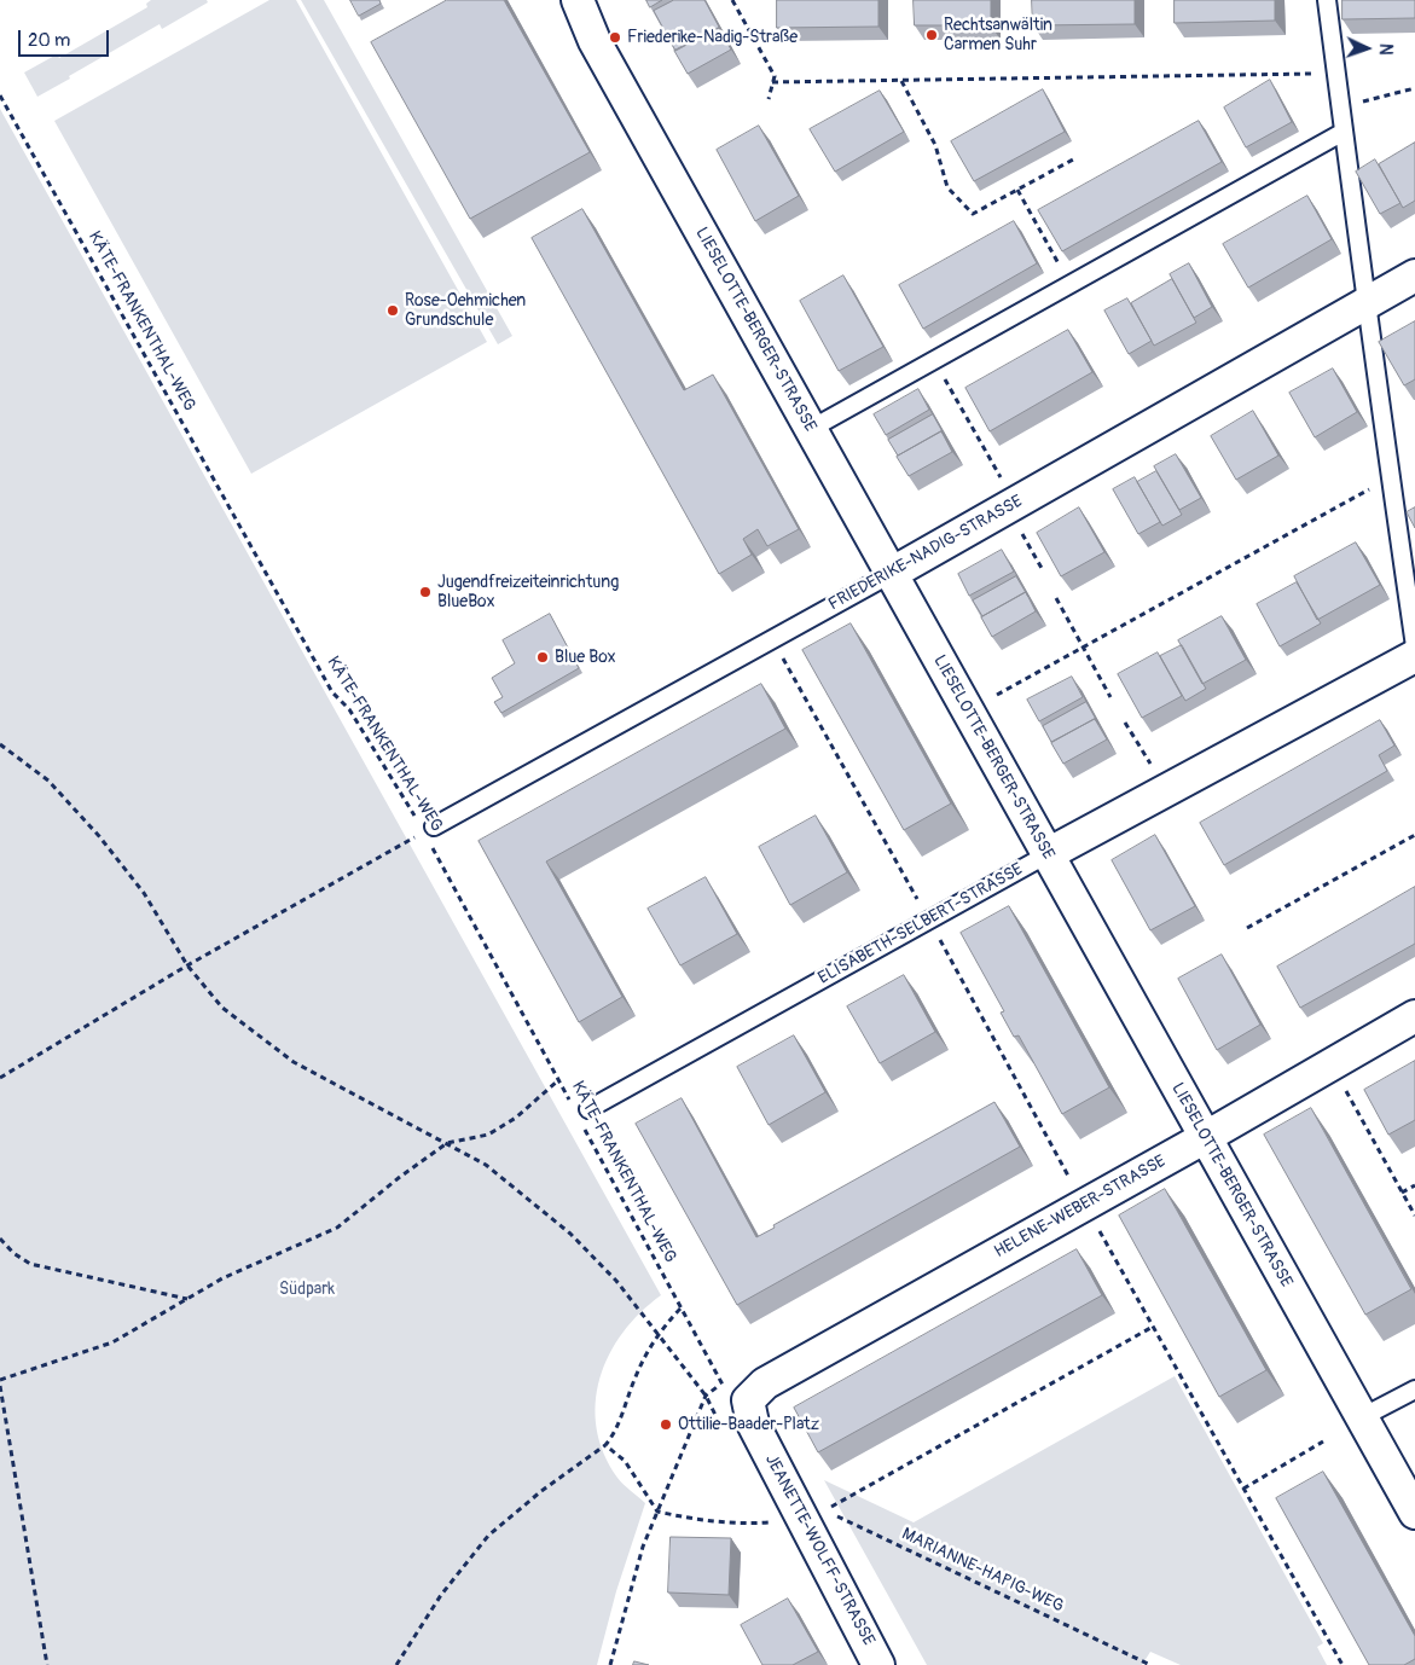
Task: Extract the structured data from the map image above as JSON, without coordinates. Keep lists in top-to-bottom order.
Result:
{
  "streets": {
    "street": [
      "LIESELOTTE-BERGER-STRASSE",
      "FRIEDERIKE-NADIG-STRASSE",
      "ELISABETH-SELBERT-STRASSE",
      "HELENE-WEBER-STRASSE",
      "JEANETTE-WOLFF-STRASSE"
    ],
    "path": ["KÄTE-FRANKENTHAL-WEG", "MARIANNE-HAPIG-WEG"]
  },
  "crossings": [
    ["KÄTE-FRANKENTHAL-WEG", "FRIEDERIKE-NADIG-STRASSE"],
    ["KÄTE-FRANKENTHAL-WEG", "ELISABETH-SELBERT-STRASSE"],
    ["KÄTE-FRANKENTHAL-WEG", "HELENE-WEBER-STRASSE"],
    ["KÄTE-FRANKENTHAL-WEG", "JEANETTE-WOLFF-STRASSE"],
    ["LIESELOTTE-BERGER-STRASSE", "FRIEDERIKE-NADIG-STRASSE"],
    ["LIESELOTTE-BERGER-STRASSE", "ELISABETH-SELBERT-STRASSE"],
    ["LIESELOTTE-BERGER-STRASSE", "HELENE-WEBER-STRASSE"],
    ["HELENE-WEBER-STRASSE", "JEANETTE-WOLFF-STRASSE"]
  ],
  "parks": ["Südpark"],
  "places": [
    "Rechtsanwältin Carmen Suhr",
    "Friederike-Nadig-Straße",
    "Rose-Oehmichen Grundschule",
    "Jugendfreizeiteinrichtung BlueBox",
    "Blue Box",
    "Ottilie-Baader-Platz"
  ],
  "scale_bar": "20 m",
  "north": "right"
}
